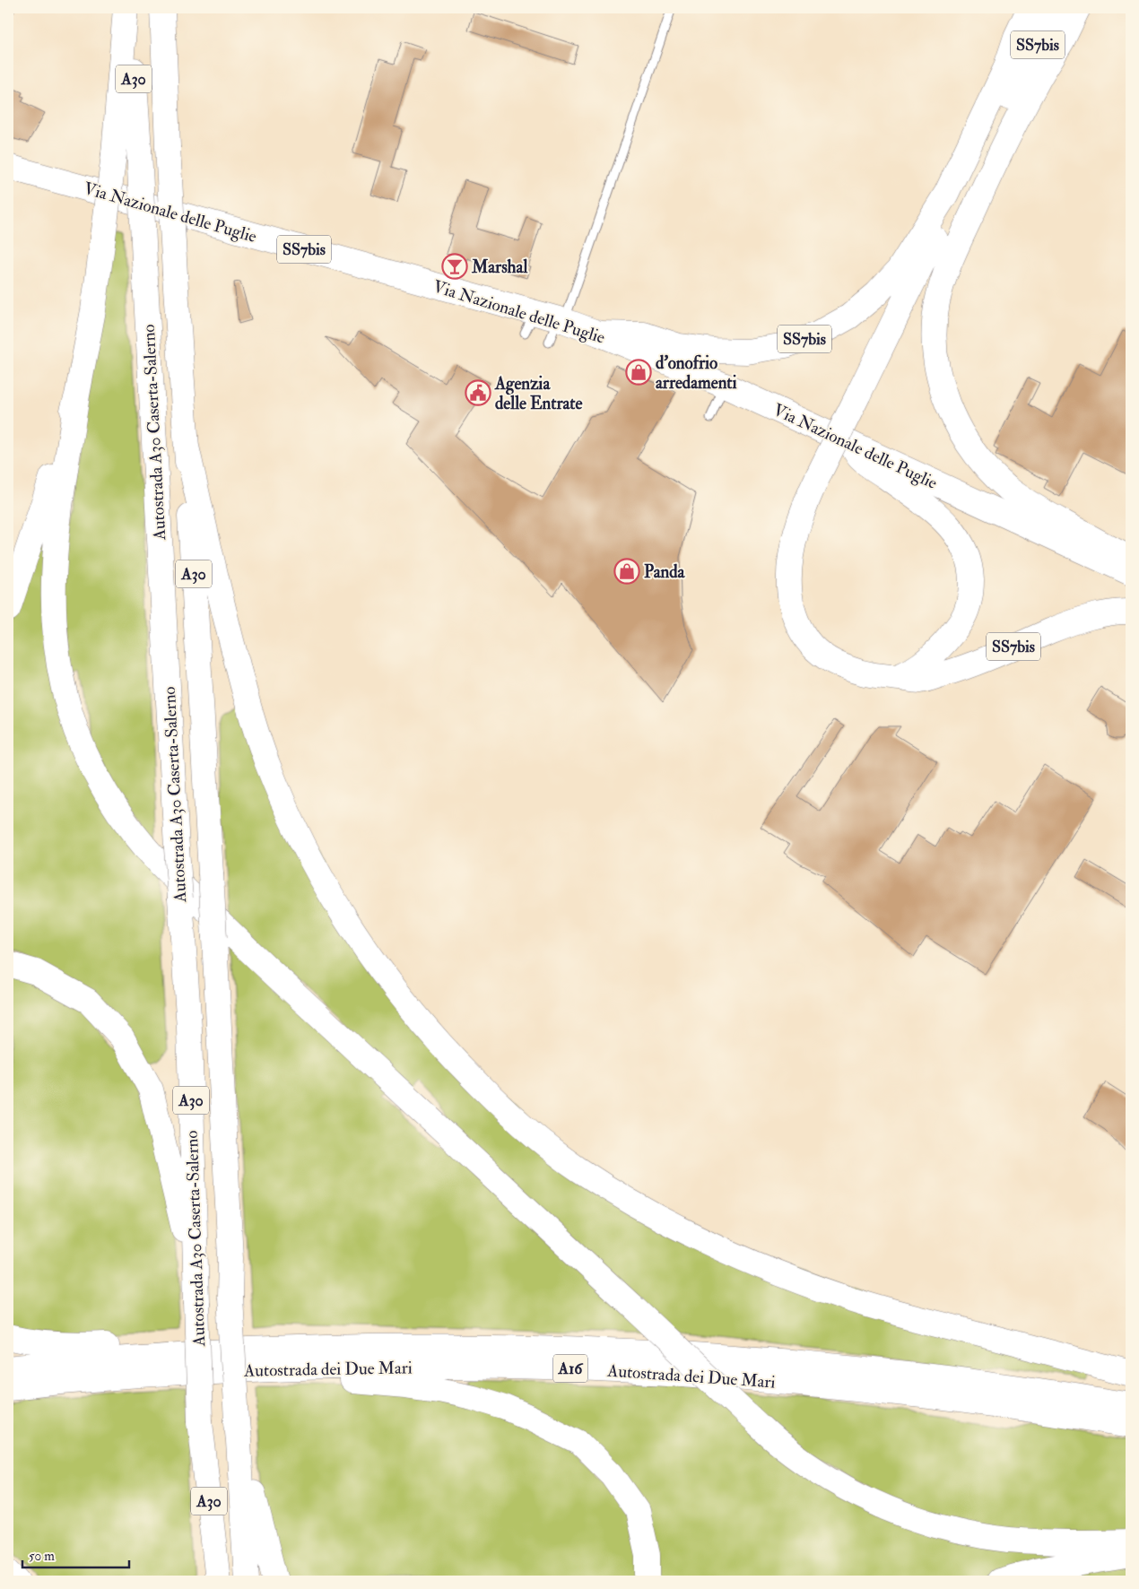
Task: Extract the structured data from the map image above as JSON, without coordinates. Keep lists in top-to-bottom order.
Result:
{
  "streets": {
    "main road": [
      "SS7bis",
      "A30",
      "Via Nazionale delle Puglie",
      "Autostrada A30 Caserta-Salerno",
      "Autostrada dei Due Mari",
      "A16"
    ]
  },
  "crossings": [
    ["SS7bis", "Via Nazionale delle Puglie"]
  ],
  "places": {
    "bar": ["Marshal"],
    "shop": ["d'onofrio arredamenti", "Panda"],
    "public building": ["Agenzia delle Entrate"]
  },
  "scale_bar": "50 m"
}
